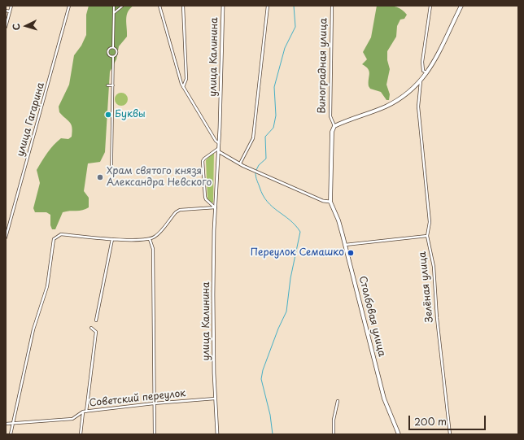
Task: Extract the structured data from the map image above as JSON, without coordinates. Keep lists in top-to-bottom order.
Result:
{
  "streets": {
    "main road": ["Виноградная улица", "Столбовая улица"],
    "street": [
      "улица Калинина",
      "улица Гагарина",
      "Зелёная улица",
      "Советский переулок"
    ]
  },
  "crossings": [
    ["улица Калинина", "Советский переулок"],
    ["Виноградная улица", "Столбовая улица"]
  ],
  "places": ["Буквы", "Храм святого князя Александра Невского", "Переулок Семашко"],
  "scale_bar": "200 m",
  "north": "left"
}
